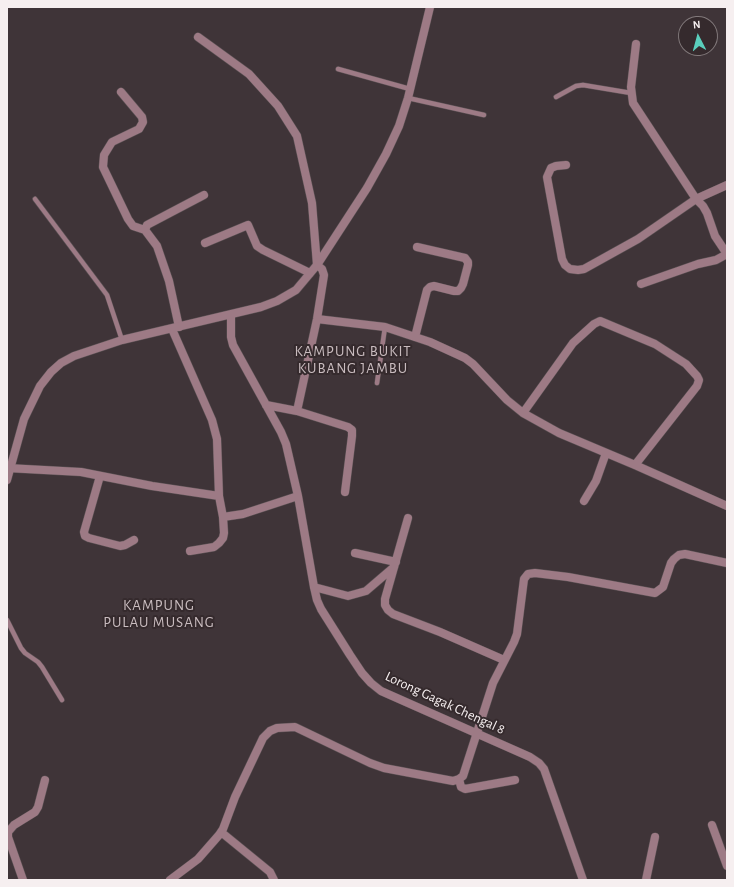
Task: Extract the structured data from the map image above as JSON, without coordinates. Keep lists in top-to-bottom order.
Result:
{
  "streets": {
    "street": ["Lorong Gagak Chengal 8"]
  },
  "districts": ["KAMPUNG BUKIT KUBANG JAMBU", "KAMPUNG PULAU MUSANG"],
  "north": "top"
}
